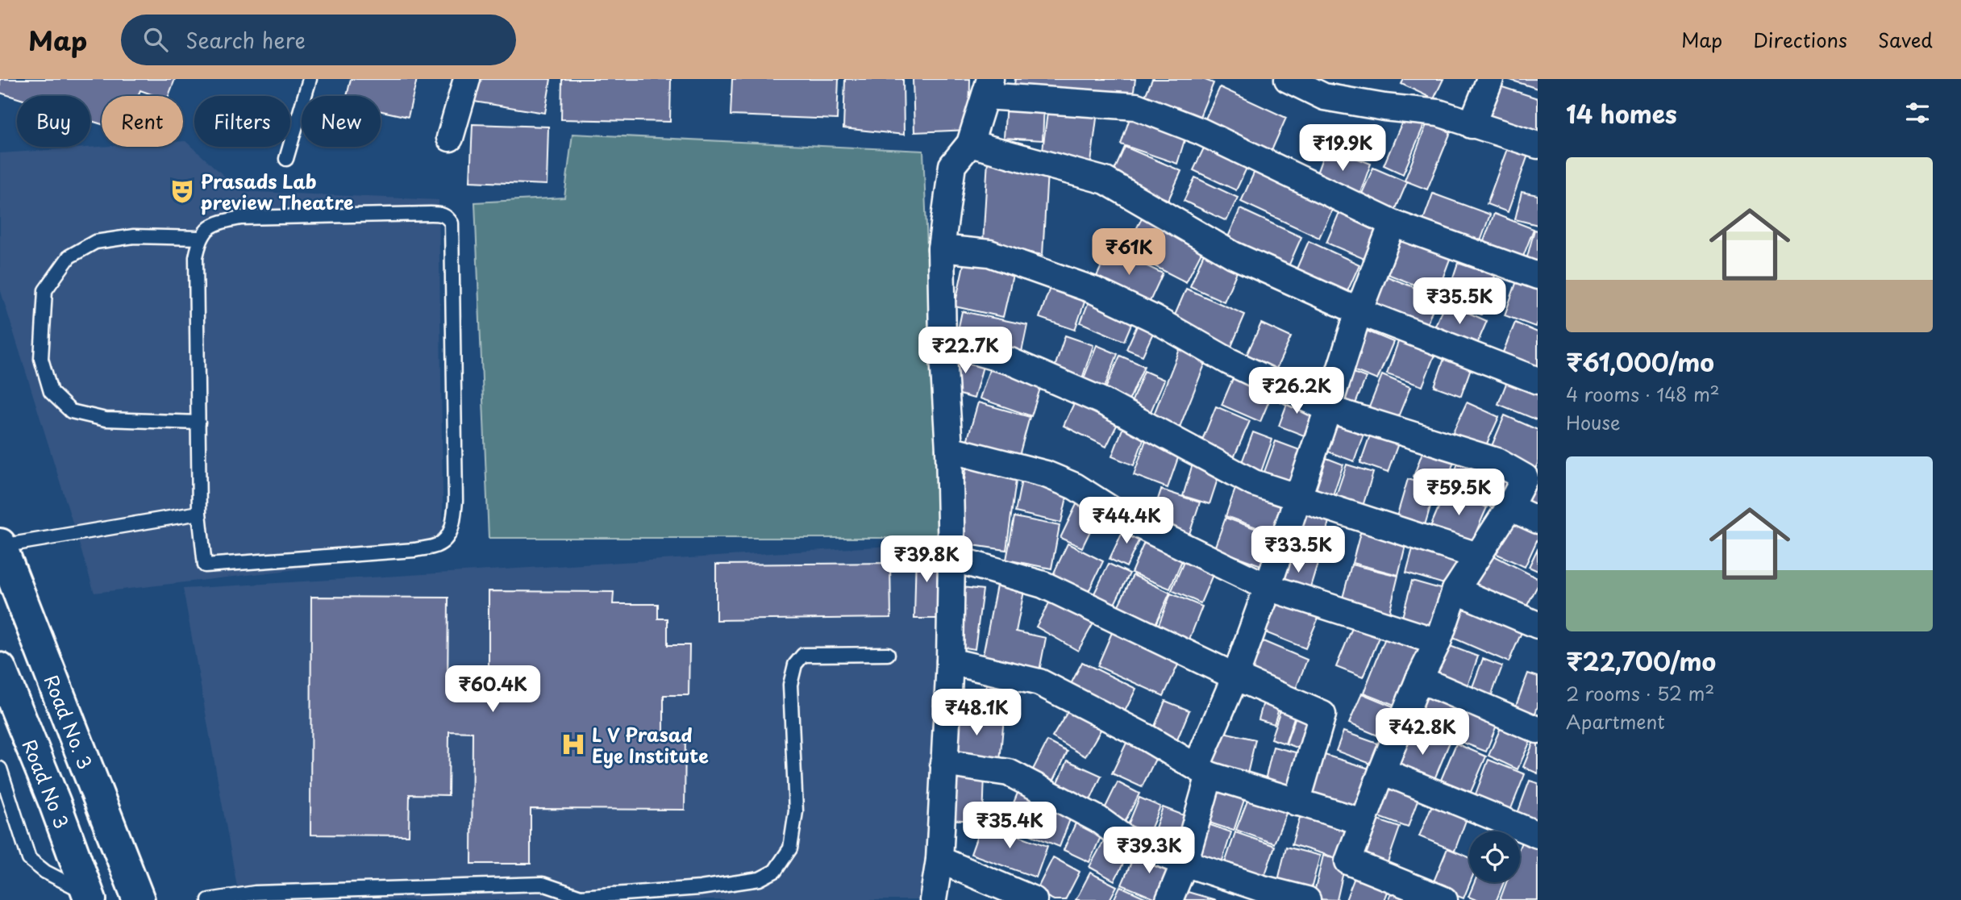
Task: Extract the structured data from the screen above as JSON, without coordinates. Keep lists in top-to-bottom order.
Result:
{
  "streets": {
    "main road": ["Road No. 3", "Road No 3"]
  },
  "places": {
    "theatre": ["Prasads Lab preview Theatre"],
    "hospital": ["L V Prasad Eye Institute"]
  },
  "page": {
    "header": "Map",
    "search": "Search here",
    "nav": ["Map", "Directions", "Saved"],
    "heading": "14 homes",
    "chip": [
      "Buy",
      "Rent",
      "Filters",
      "New"
    ],
    "price": [
      "₹19.9K",
      "₹61K",
      "₹35.5K",
      "₹22.7K",
      "₹26.2K",
      "₹59.5K",
      "₹44.4K",
      "₹33.5K",
      "₹39.8K",
      "₹60.4K",
      "₹48.1K",
      "₹42.8K",
      "₹35.4K",
      "₹39.3K"
    ],
    "list": [
      {
        "name": "₹61,000/mo",
        "note": "4 rooms · 148 m² · House"
      },
      {
        "name": "₹22,700/mo",
        "note": "2 rooms · 52 m² · Apartment"
      }
    ]
  }
}
